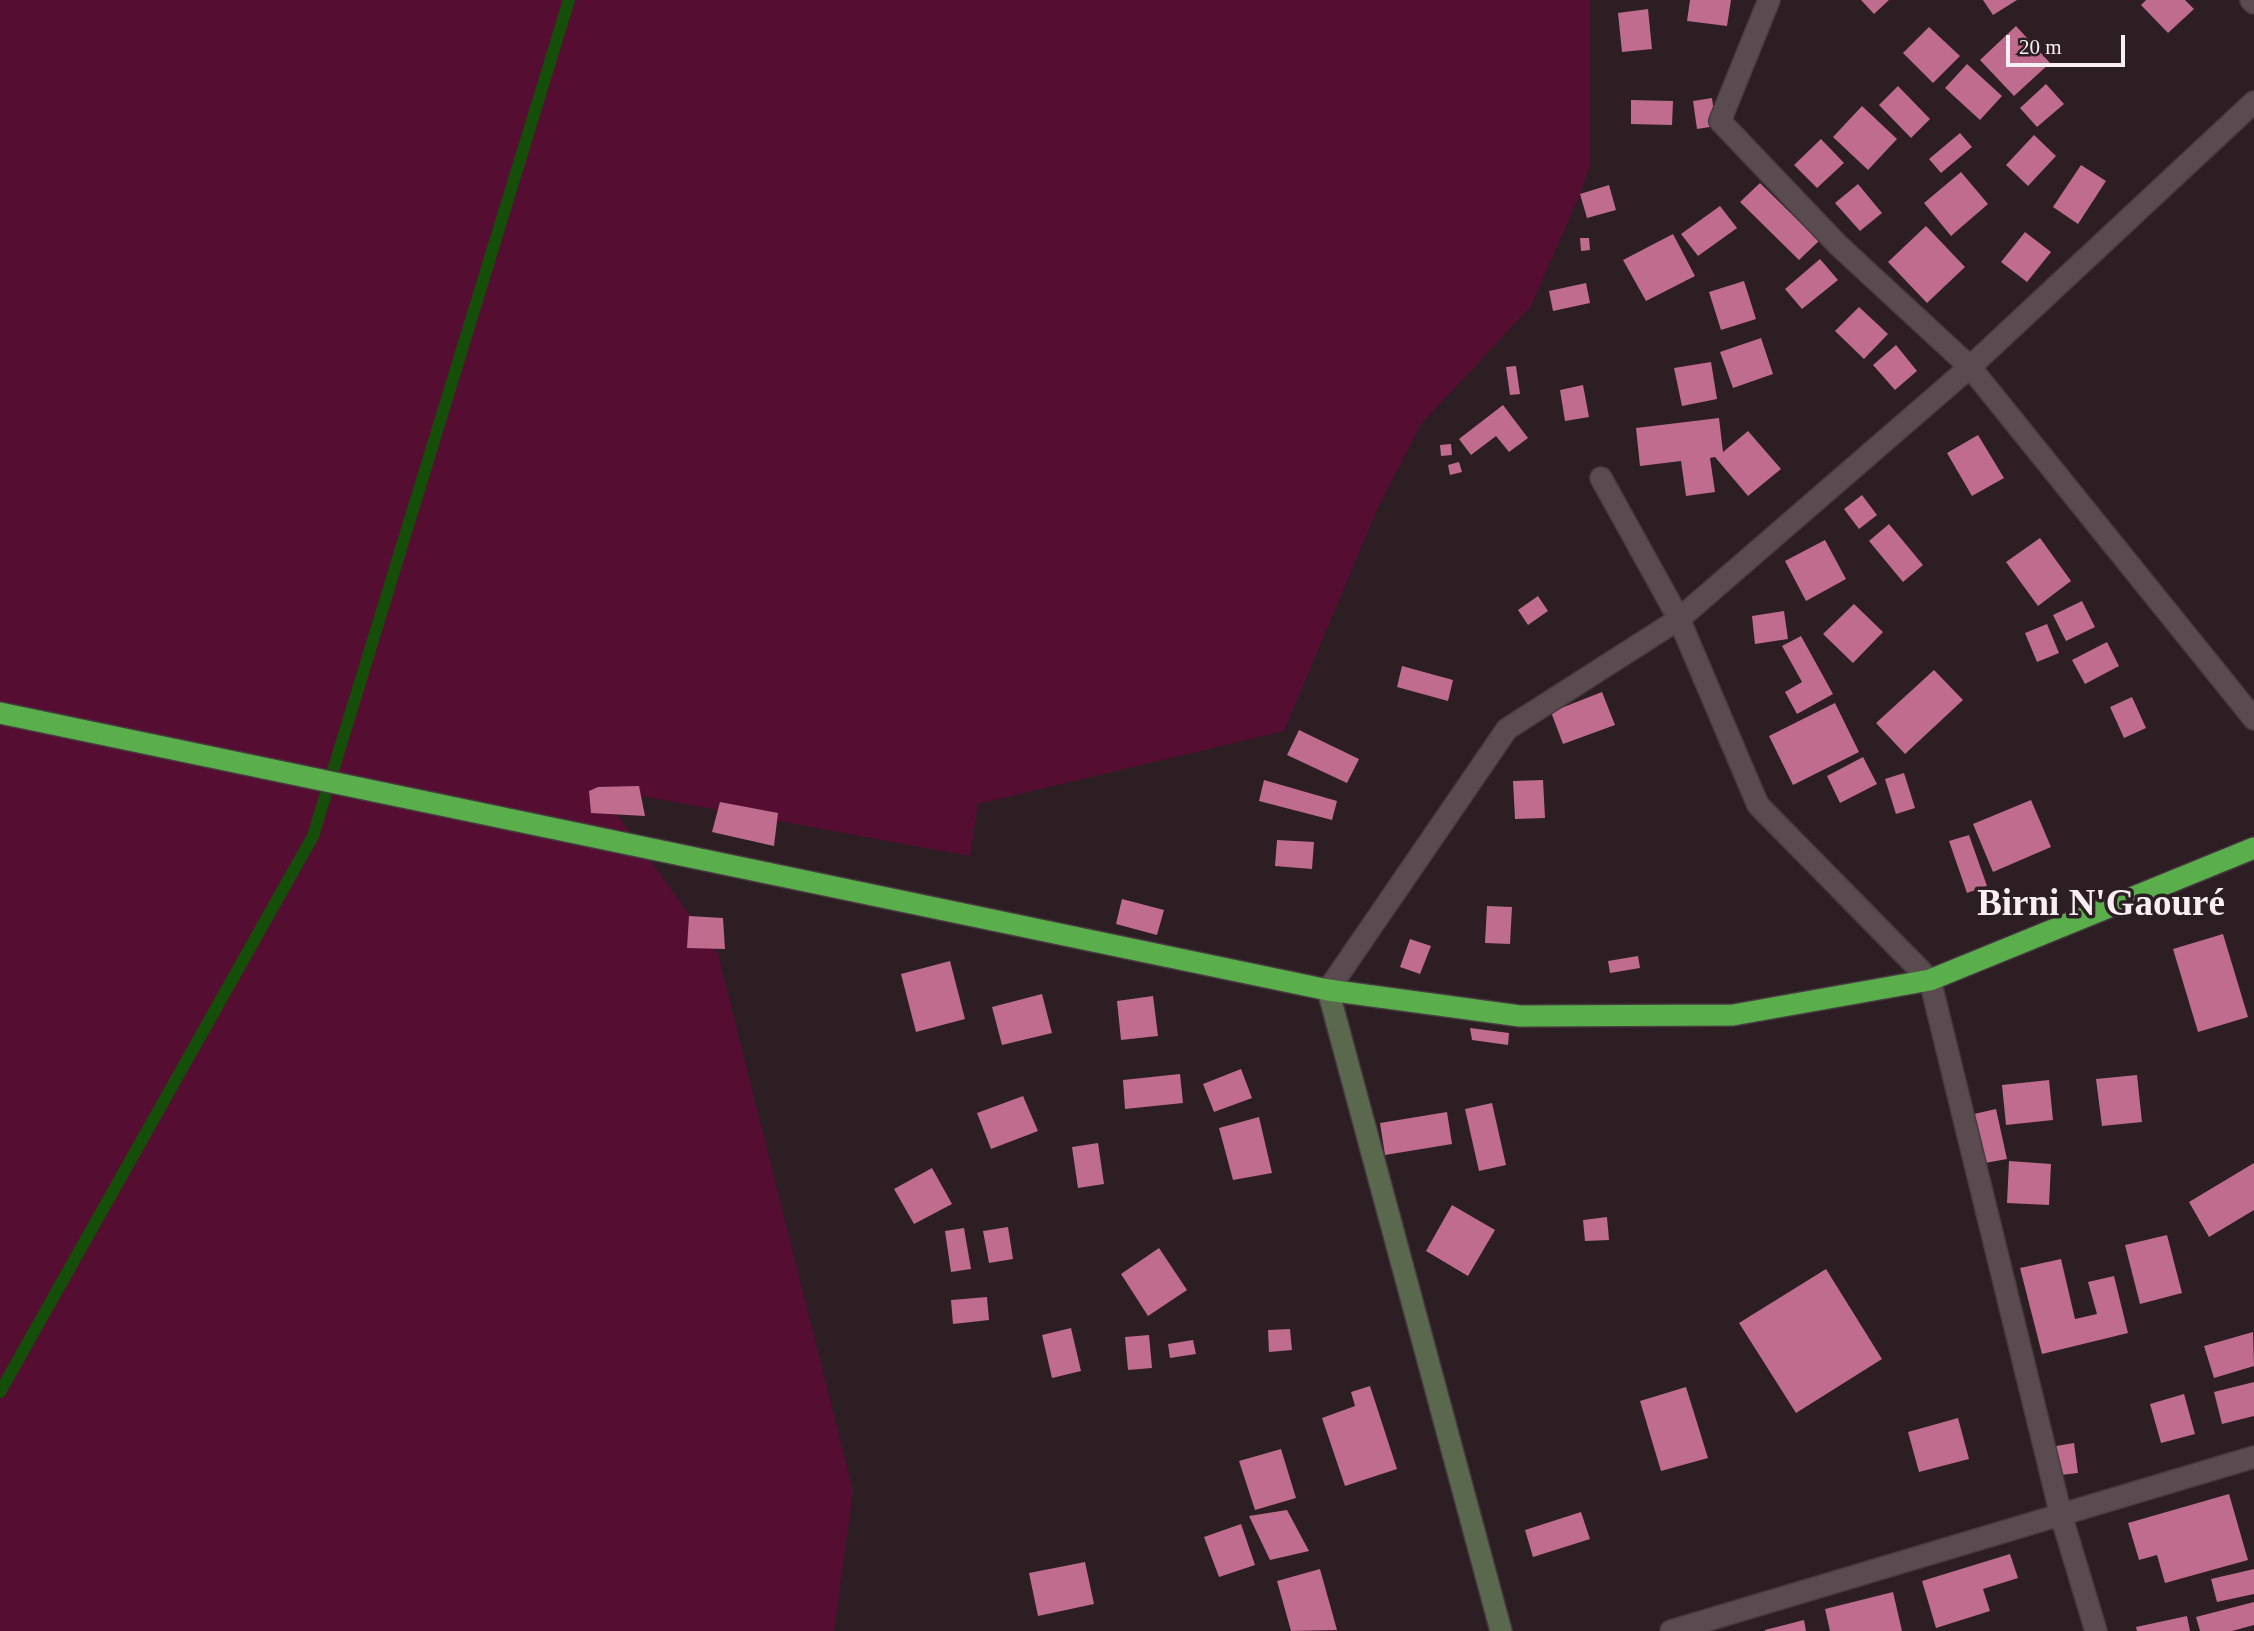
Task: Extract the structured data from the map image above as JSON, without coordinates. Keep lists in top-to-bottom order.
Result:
{
  "districts": ["Birni N'Gaouré"],
  "scale_bar": "20 m"
}
